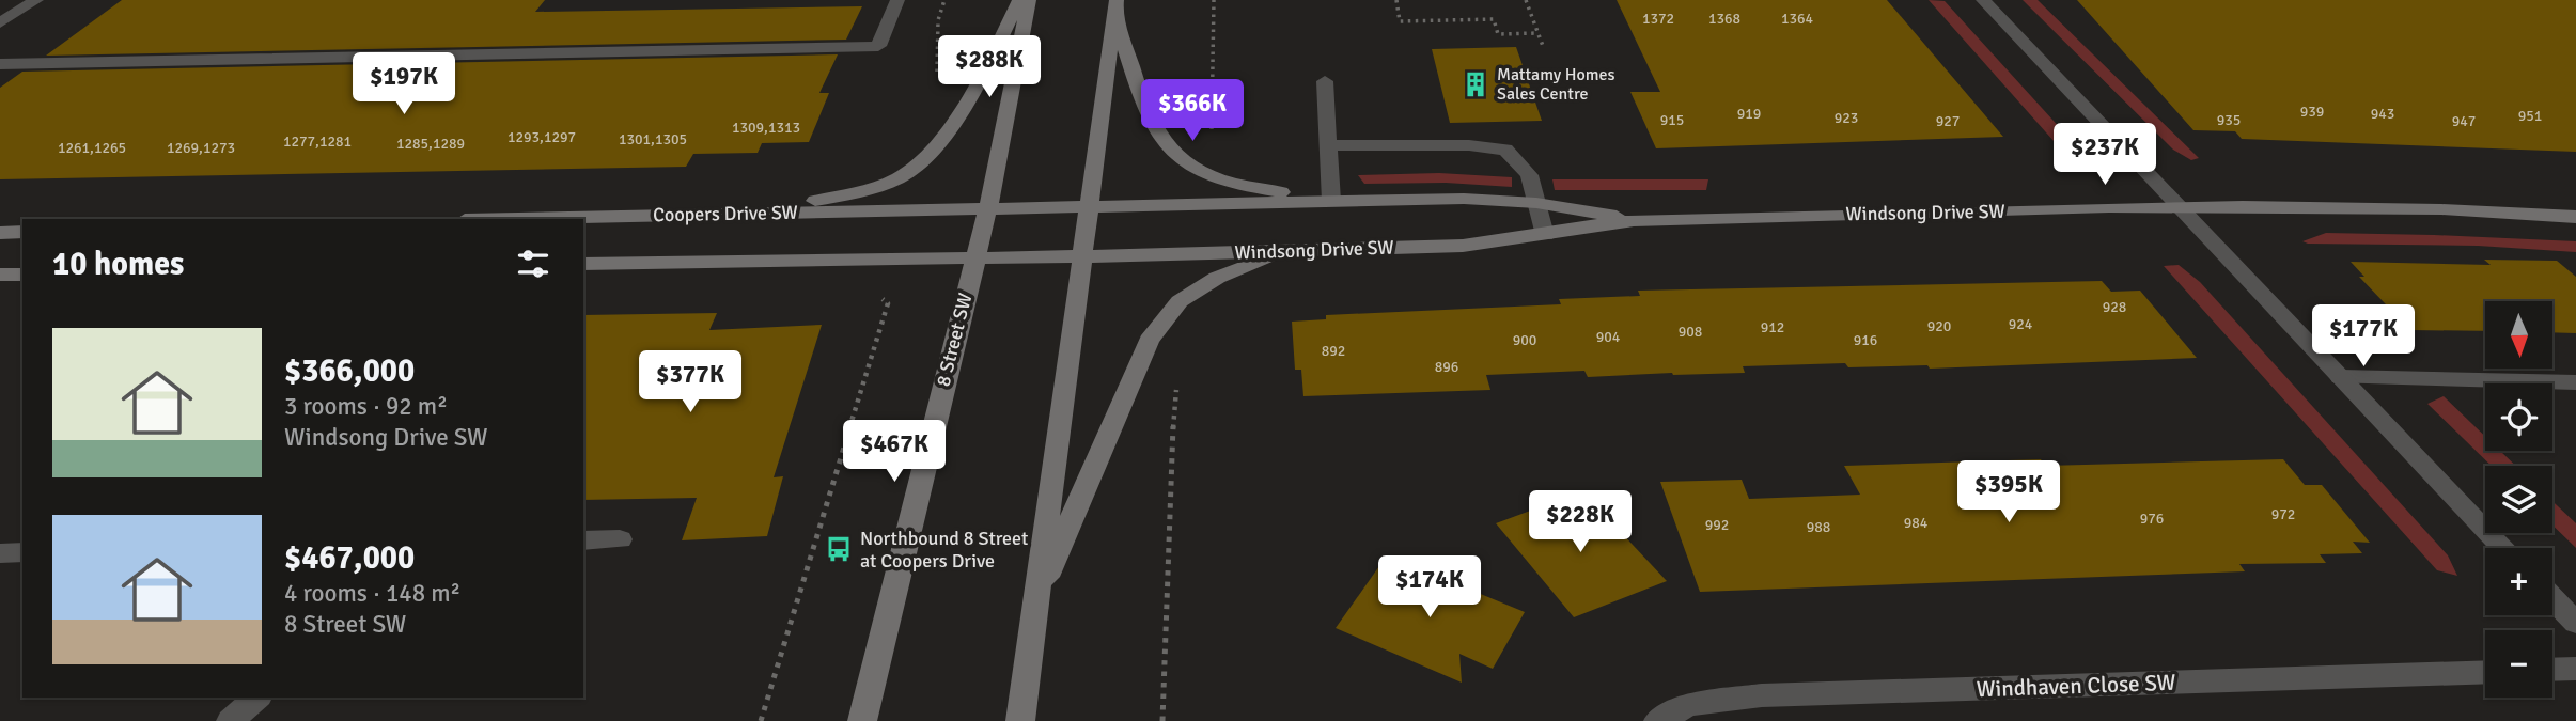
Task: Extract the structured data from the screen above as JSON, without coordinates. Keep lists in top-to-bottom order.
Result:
{
  "streets": {
    "main road": ["Windsong Drive SW", "Coopers Drive SW", "8 Street SW"],
    "street": ["Windhaven Close SW"]
  },
  "crossings": [
    ["Windsong Drive SW", "Coopers Drive SW"],
    ["Windsong Drive SW", "8 Street SW"],
    ["Coopers Drive SW", "8 Street SW"]
  ],
  "places": {
    "building": ["Mattamy Homes Sales Centre"],
    "bus stop": ["Northbound 8 Street at Coopers Drive"]
  },
  "house_numbers": [
    "1372",
    "1368",
    "1364",
    "939",
    "919",
    "943",
    "951",
    "923",
    "915",
    "935",
    "927",
    "947",
    "1309,1313",
    "1293,1297",
    "1301,1305",
    "1277,1281",
    "1285,1289",
    "1261,1265",
    "1269,1273",
    "928",
    "924",
    "920",
    "912",
    "908",
    "904",
    "900",
    "916",
    "892",
    "896",
    "972",
    "976",
    "984",
    "992",
    "988"
  ],
  "north": "bottom",
  "page": {
    "price": [
      "$288K",
      "$197K",
      "$366K",
      "$237K",
      "$177K",
      "$377K",
      "$467K",
      "$395K",
      "$228K",
      "$174K"
    ],
    "heading": "10 homes",
    "map_buttons": ["+", "−"],
    "list": [
      {
        "name": "$366,000",
        "note": "3 rooms · 92 m² · Windsong Drive SW"
      },
      {
        "name": "$467,000",
        "note": "4 rooms · 148 m² · 8 Street SW"
      }
    ]
  }
}
